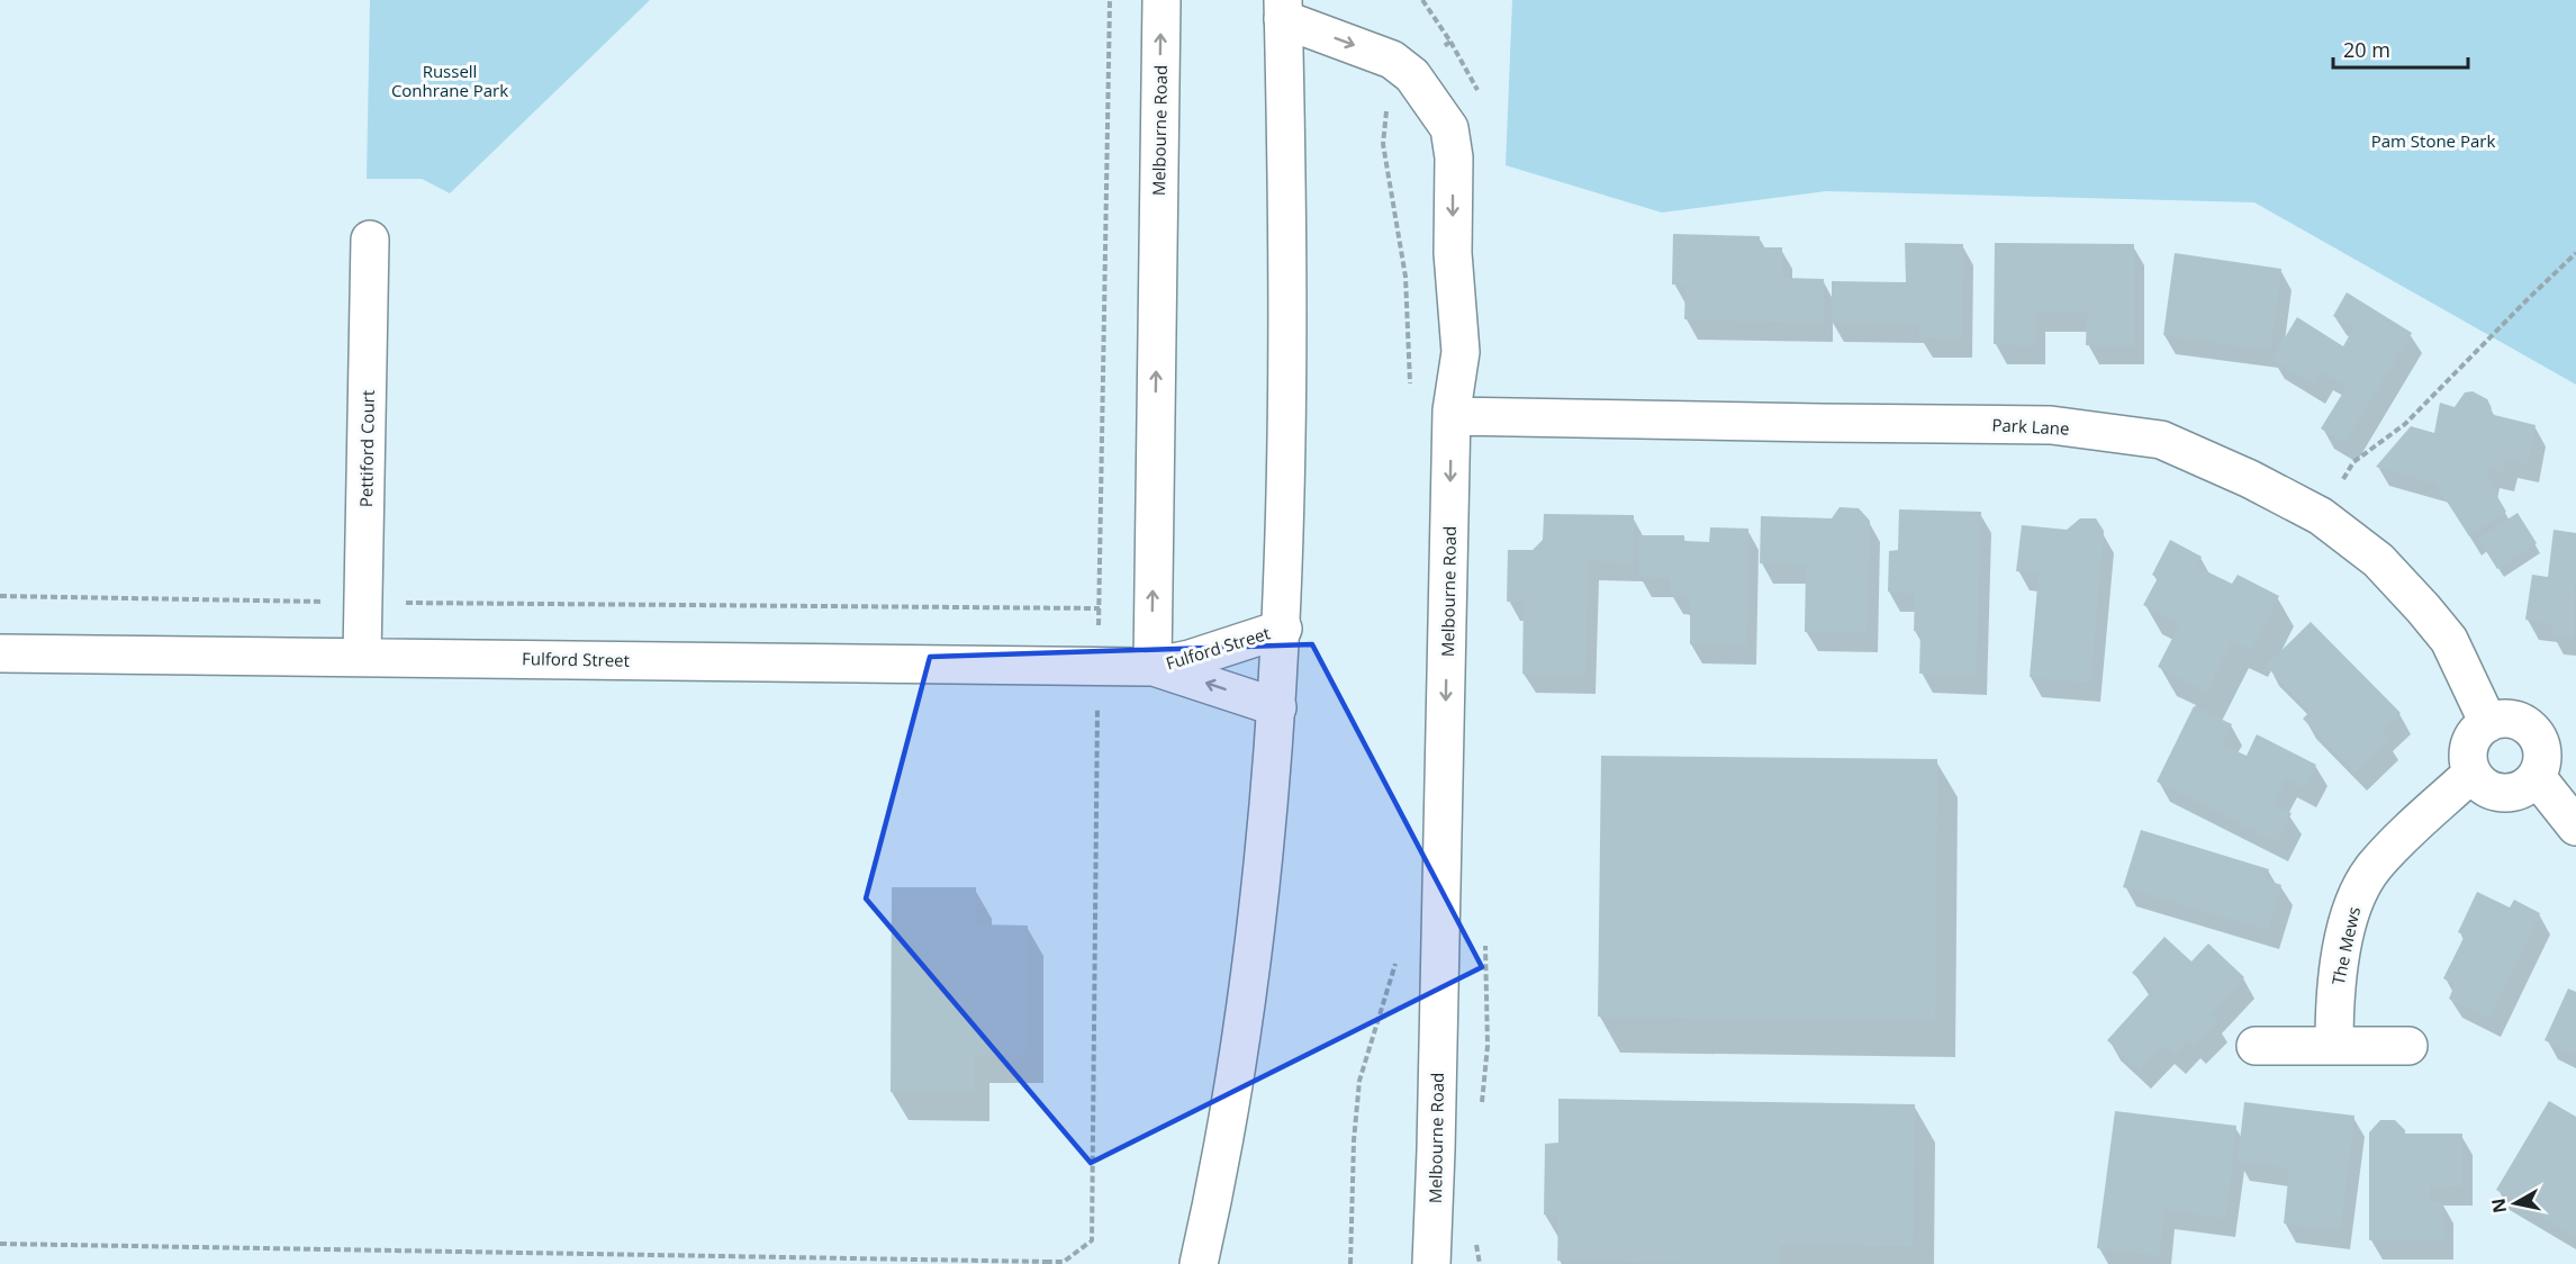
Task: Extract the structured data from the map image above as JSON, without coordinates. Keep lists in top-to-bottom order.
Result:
{
  "streets": {
    "street": [
      "Melbourne Road",
      "Park Lane",
      "Pettiford Court",
      "Fulford Street",
      "The Mews"
    ]
  },
  "crossings": [
    ["Melbourne Road", "Park Lane"],
    ["Melbourne Road", "Fulford Street"],
    ["Park Lane", "The Mews"],
    ["Pettiford Court", "Fulford Street"]
  ],
  "parks": ["Russell Conhrane Park", "Pam Stone Park"],
  "scale_bar": "20 m",
  "north": "left"
}
